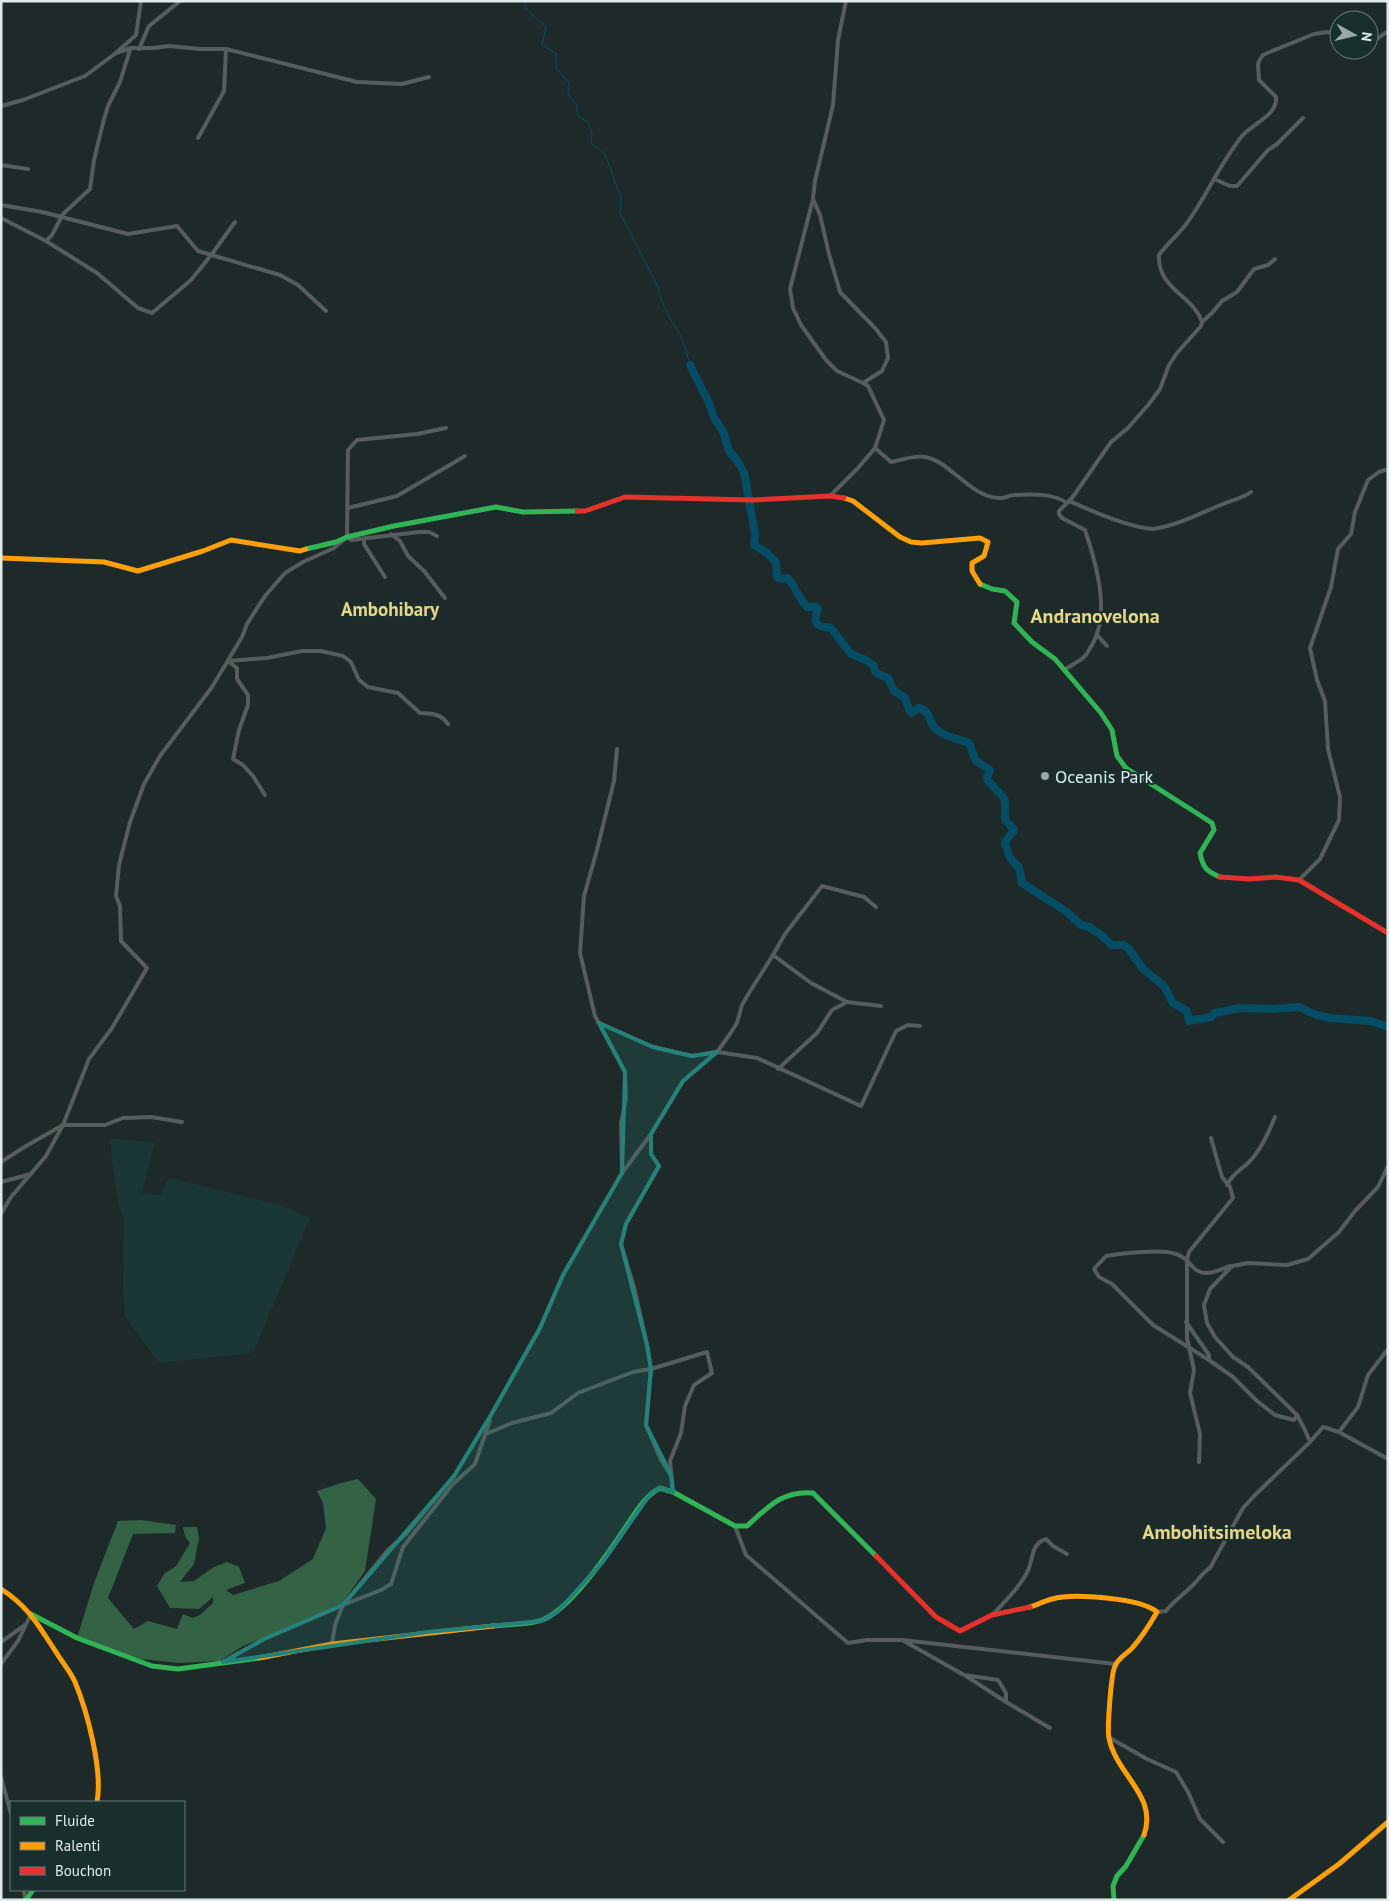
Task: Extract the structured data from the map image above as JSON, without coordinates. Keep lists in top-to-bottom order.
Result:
{
  "districts": ["Ambohibary", "Andranovelona", "Ambohitsimeloka"],
  "places": ["Oceanis Park"],
  "legend": ["Fluide", "Ralenti", "Bouchon"],
  "north": "right"
}
